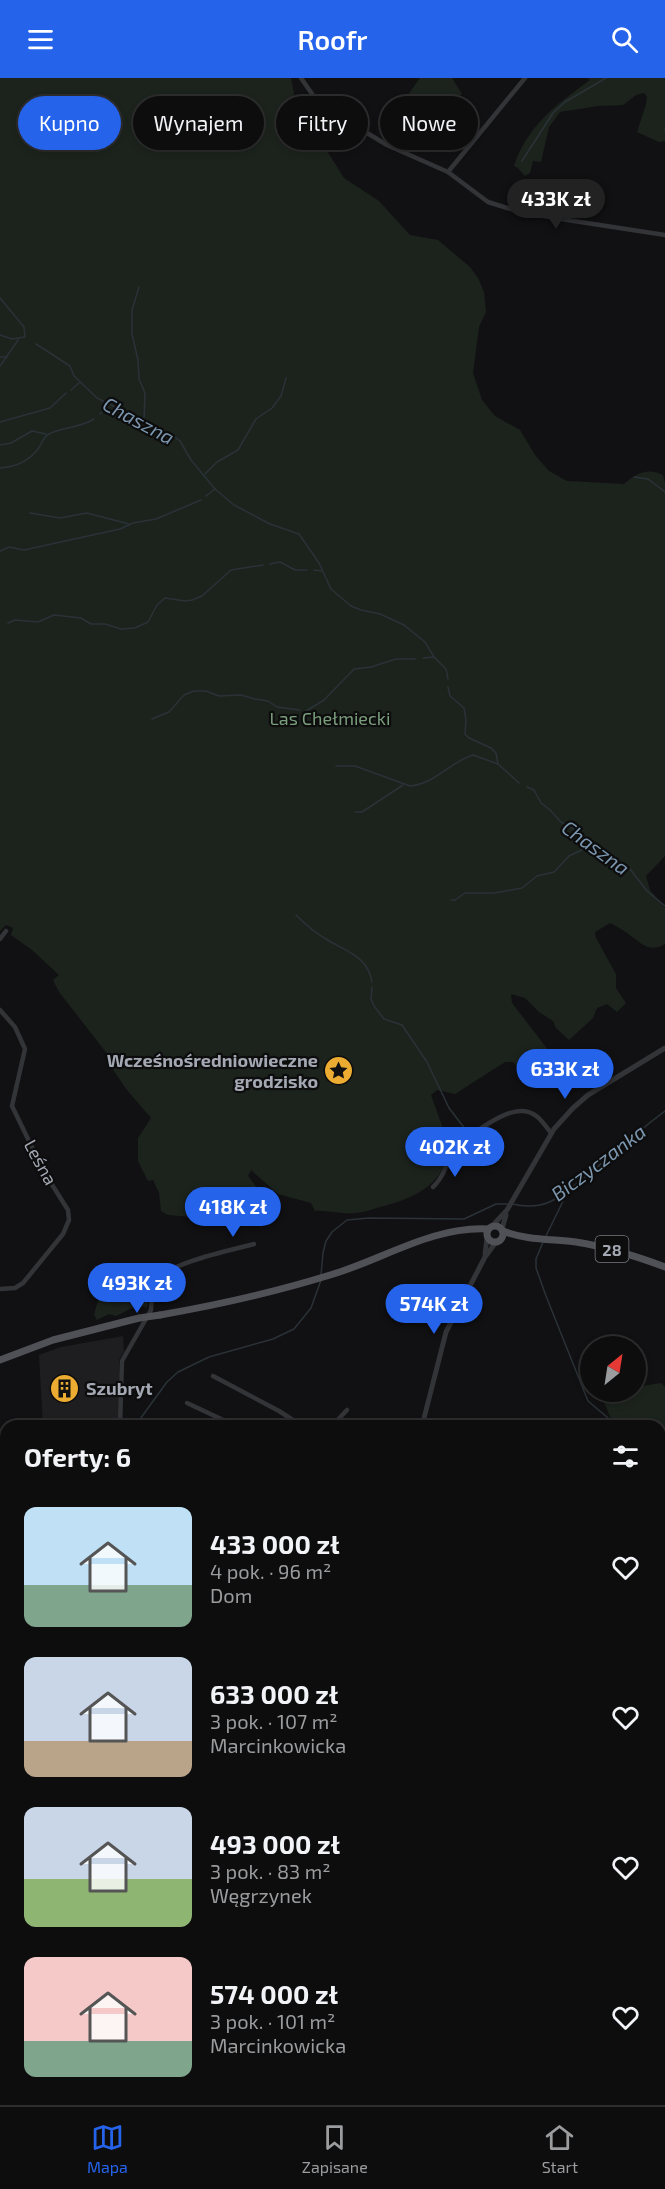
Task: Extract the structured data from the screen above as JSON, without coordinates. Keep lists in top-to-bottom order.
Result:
{
  "streets": {
    "main road": ["28"],
    "street": ["Leśna"]
  },
  "water": ["Chaszna", "Biczyczanka"],
  "parks": ["Las Chełmiecki"],
  "places": {
    "place": ["Wcześnośredniowieczne grodzisko"],
    "building": ["Szubryt"]
  },
  "north": "top right",
  "page": {
    "header": "Roofr",
    "chip": [
      "Kupno",
      "Wynajem",
      "Filtry",
      "Nowe"
    ],
    "price": [
      "433K zł",
      "633K zł",
      "402K zł",
      "418K zł",
      "493K zł",
      "574K zł"
    ],
    "heading": "Oferty: 6",
    "list": [
      {
        "name": "433 000 zł",
        "note": "4 pok. · 96 m² · Dom"
      },
      {
        "name": "633 000 zł",
        "note": "3 pok. · 107 m² · Marcinkowicka"
      },
      {
        "name": "493 000 zł",
        "note": "3 pok. · 83 m² · Węgrzynek"
      },
      {
        "name": "574 000 zł",
        "note": "3 pok. · 101 m² · Marcinkowicka"
      }
    ],
    "tabs": ["Mapa", "Zapisane", "Start"]
  }
}
